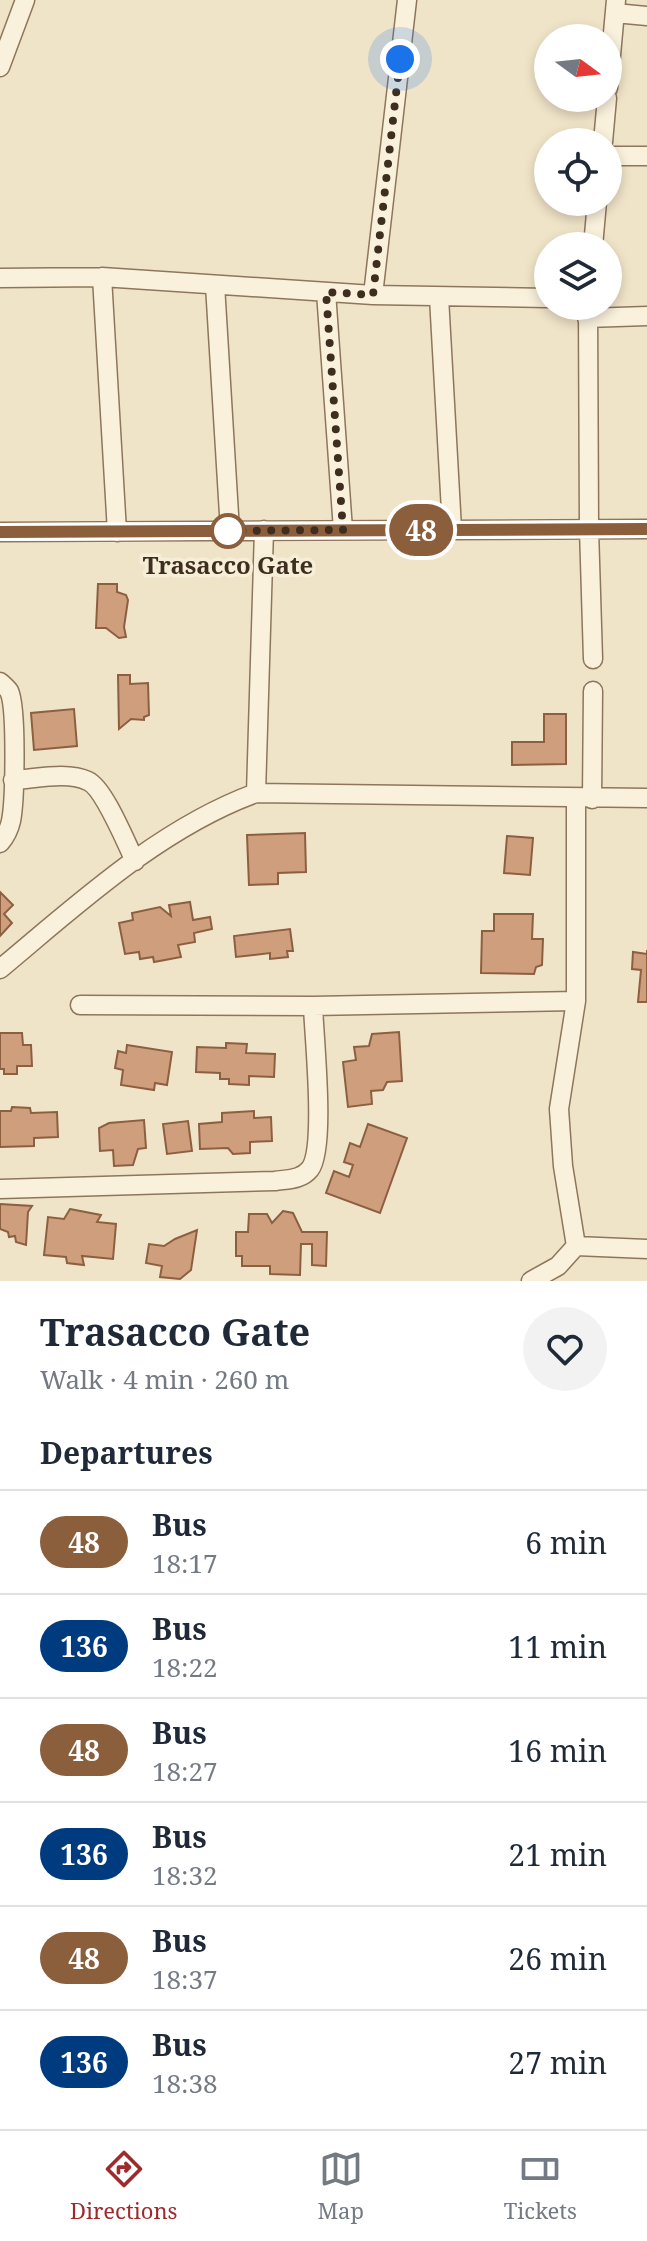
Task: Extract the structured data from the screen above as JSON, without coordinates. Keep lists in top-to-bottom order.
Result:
{
  "places": ["Trasacco Gate"],
  "lines": ["bus line 48"],
  "north": "right",
  "page": {
    "on_map": "48",
    "heading": [
      ["Trasacco Gate", "Walk · 4 min · 260 m"],
      "Departures"
    ],
    "list": [
      {
        "mark": "48",
        "name": "Bus",
        "note": "18:17",
        "value": "6 min"
      },
      {
        "mark": "136",
        "name": "Bus",
        "note": "18:22",
        "value": "11 min"
      },
      {
        "mark": "48",
        "name": "Bus",
        "note": "18:27",
        "value": "16 min"
      },
      {
        "mark": "136",
        "name": "Bus",
        "note": "18:32",
        "value": "21 min"
      },
      {
        "mark": "48",
        "name": "Bus",
        "note": "18:37",
        "value": "26 min"
      },
      {
        "mark": "136",
        "name": "Bus",
        "note": "18:38",
        "value": "27 min"
      }
    ],
    "tabs": ["Directions", "Map", "Tickets"]
  }
}
